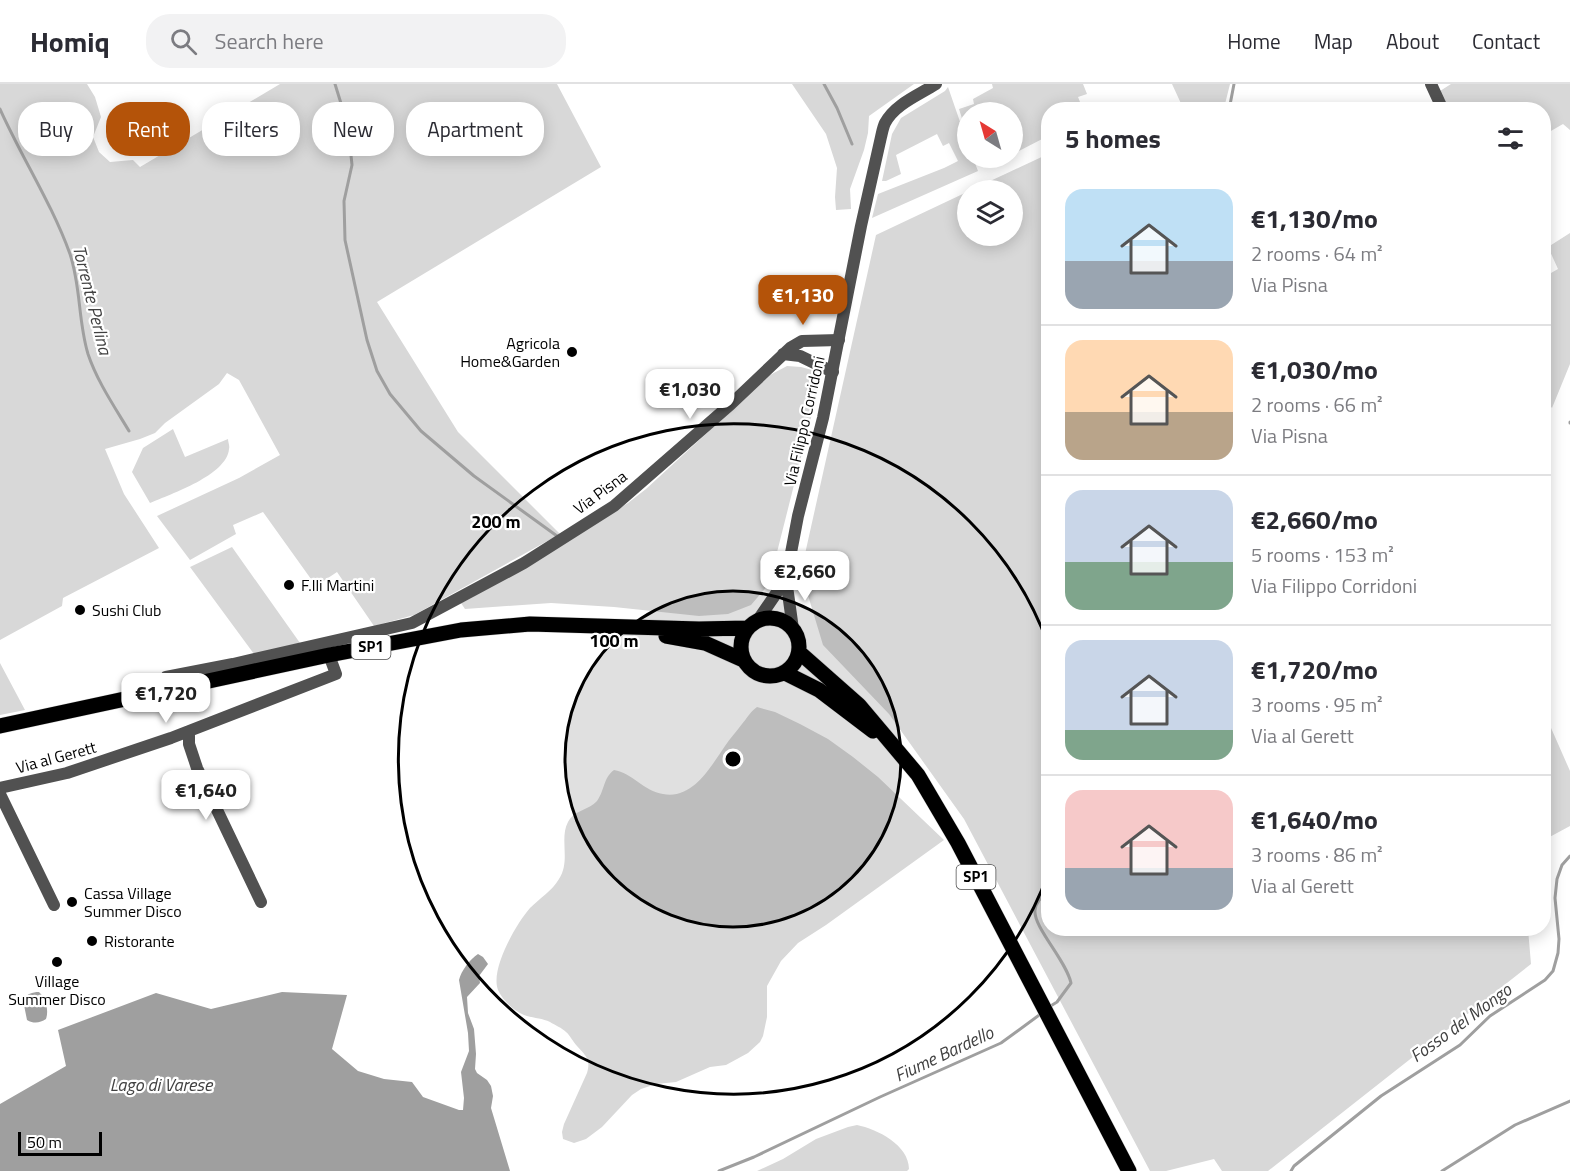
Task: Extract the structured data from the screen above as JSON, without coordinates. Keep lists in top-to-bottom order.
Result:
{
  "streets": {
    "main road": ["SP1"],
    "street": ["Via Filippo Corridoni", "Via Pisna", "Via al Gerett"]
  },
  "crossings": [
    ["Via Filippo Corridoni", "Via Pisna"],
    ["Via Filippo Corridoni", "SP1"],
    ["SP1", "Via al Gerett"]
  ],
  "water": [
    "Torrente Perlina",
    "Fosso del Mongo",
    "Fiume Bardello",
    "Lago di Varese"
  ],
  "places": [
    "Agricola Home&Garden",
    "F.lli Martini",
    "Sushi Club",
    "Cassa Village Summer Disco",
    "Ristorante",
    "Village Summer Disco"
  ],
  "scale_bar": "50 m",
  "north": "top left",
  "page": {
    "header": "Homiq",
    "search": "Search here",
    "nav": [
      "Home",
      "Map",
      "About",
      "Contact"
    ],
    "chip": [
      "Buy",
      "Rent",
      "Filters",
      "New",
      "Apartment"
    ],
    "heading": "5 homes",
    "list": [
      {
        "name": "€1,130/mo",
        "note": "2 rooms · 64 m² · Via Pisna"
      },
      {
        "name": "€1,030/mo",
        "note": "2 rooms · 66 m² · Via Pisna"
      },
      {
        "name": "€2,660/mo",
        "note": "5 rooms · 153 m² · Via Filippo Corridoni"
      },
      {
        "name": "€1,720/mo",
        "note": "3 rooms · 95 m² · Via al Gerett"
      },
      {
        "name": "€1,640/mo",
        "note": "3 rooms · 86 m² · Via al Gerett"
      }
    ],
    "price": [
      "€1,130",
      "€1,030",
      "€2,660",
      "€1,720",
      "€1,640"
    ],
    "scale": "50 m"
  },
  "rings": ["200 m", "100 m"]
}
